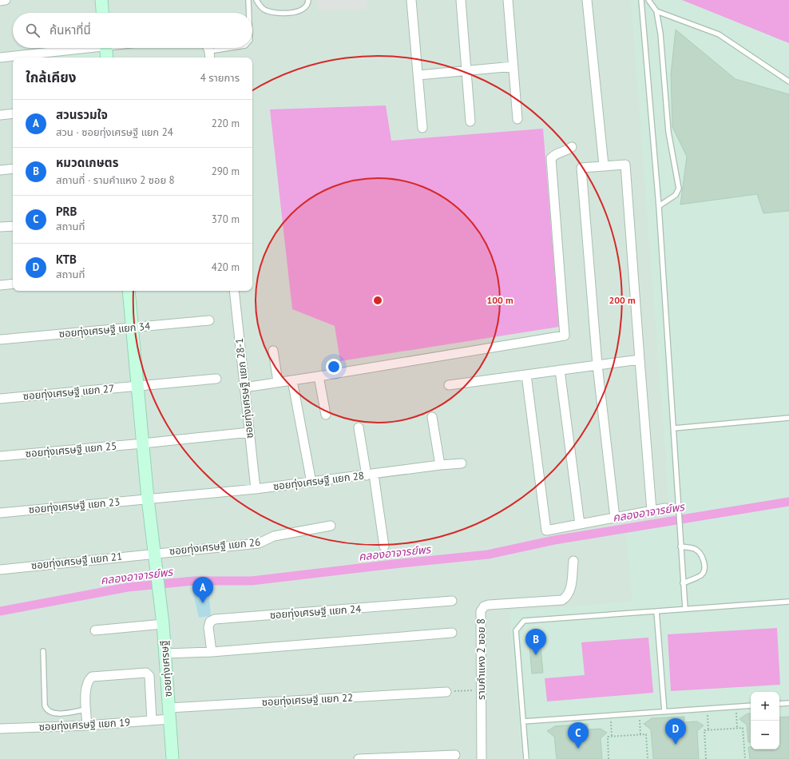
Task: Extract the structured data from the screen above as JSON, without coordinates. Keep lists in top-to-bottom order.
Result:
{
  "streets": {
    "main road": ["ซอยทุ่งเศรษฐี"],
    "street": [
      "ซอยทุ่งเศรษฐี แยก 34",
      "ซอยทุ่งเศรษฐี แยก 28-1",
      "ซอยทุ่งเศรษฐี แยก 27",
      "ซอยทุ่งเศรษฐี แยก 25",
      "ซอยทุ่งเศรษฐี แยก 28",
      "ซอยทุ่งเศรษฐี แยก 23",
      "ซอยทุ่งเศรษฐี แยก 26",
      "ซอยทุ่งเศรษฐี แยก 21",
      "ซอยทุ่งเศรษฐี แยก 24",
      "รามคำแหง 2 ซอย 8",
      "ซอยทุ่งเศรษฐี แยก 22",
      "ซอยทุ่งเศรษฐี แยก 19"
    ]
  },
  "crossings": [
    ["ซอยทุ่งเศรษฐี แยก 34", "ซอยทุ่งเศรษฐี"],
    ["ซอยทุ่งเศรษฐี แยก 28-1", "ซอยทุ่งเศรษฐี แยก 25"],
    ["ซอยทุ่งเศรษฐี แยก 28-1", "ซอยทุ่งเศรษฐี แยก 28"],
    ["ซอยทุ่งเศรษฐี แยก 27", "ซอยทุ่งเศรษฐี"],
    ["ซอยทุ่งเศรษฐี แยก 25", "ซอยทุ่งเศรษฐี"],
    ["ซอยทุ่งเศรษฐี แยก 28", "ซอยทุ่งเศรษฐี แยก 23"],
    ["ซอยทุ่งเศรษฐี แยก 28", "ซอยทุ่งเศรษฐี"],
    ["ซอยทุ่งเศรษฐี แยก 23", "ซอยทุ่งเศรษฐี"],
    ["ซอยทุ่งเศรษฐี แยก 26", "ซอยทุ่งเศรษฐี แยก 21"],
    ["ซอยทุ่งเศรษฐี แยก 26", "ซอยทุ่งเศรษฐี"],
    ["ซอยทุ่งเศรษฐี แยก 21", "ซอยทุ่งเศรษฐี"],
    ["ซอยทุ่งเศรษฐี", "ซอยทุ่งเศรษฐี แยก 22"],
    ["ซอยทุ่งเศรษฐี", "ซอยทุ่งเศรษฐี แยก 19"],
    ["ซอยทุ่งเศรษฐี แยก 22", "ซอยทุ่งเศรษฐี แยก 19"]
  ],
  "water": ["คลองอาจารย์พร"],
  "page": {
    "search": "ค้นหาที่นี่",
    "heading": ["ใกล้เคียง", "4 รายการ"],
    "list": [
      {
        "mark": "A",
        "name": "สวนรวมใจ",
        "note": "สวน · ซอยทุ่งเศรษฐี แยก 24",
        "value": "220 m"
      },
      {
        "mark": "B",
        "name": "หมวดเกษตร",
        "note": "สถานที่ · รามคำแหง 2 ซอย 8",
        "value": "290 m"
      },
      {
        "mark": "C",
        "name": "PRB",
        "note": "สถานที่",
        "value": "370 m"
      },
      {
        "mark": "D",
        "name": "KTB",
        "note": "สถานที่",
        "value": "420 m"
      }
    ],
    "pins": [
      "A",
      "B",
      "D",
      "C"
    ],
    "map_buttons": ["+", "−"]
  },
  "rings": ["100 m", "200 m"]
}
